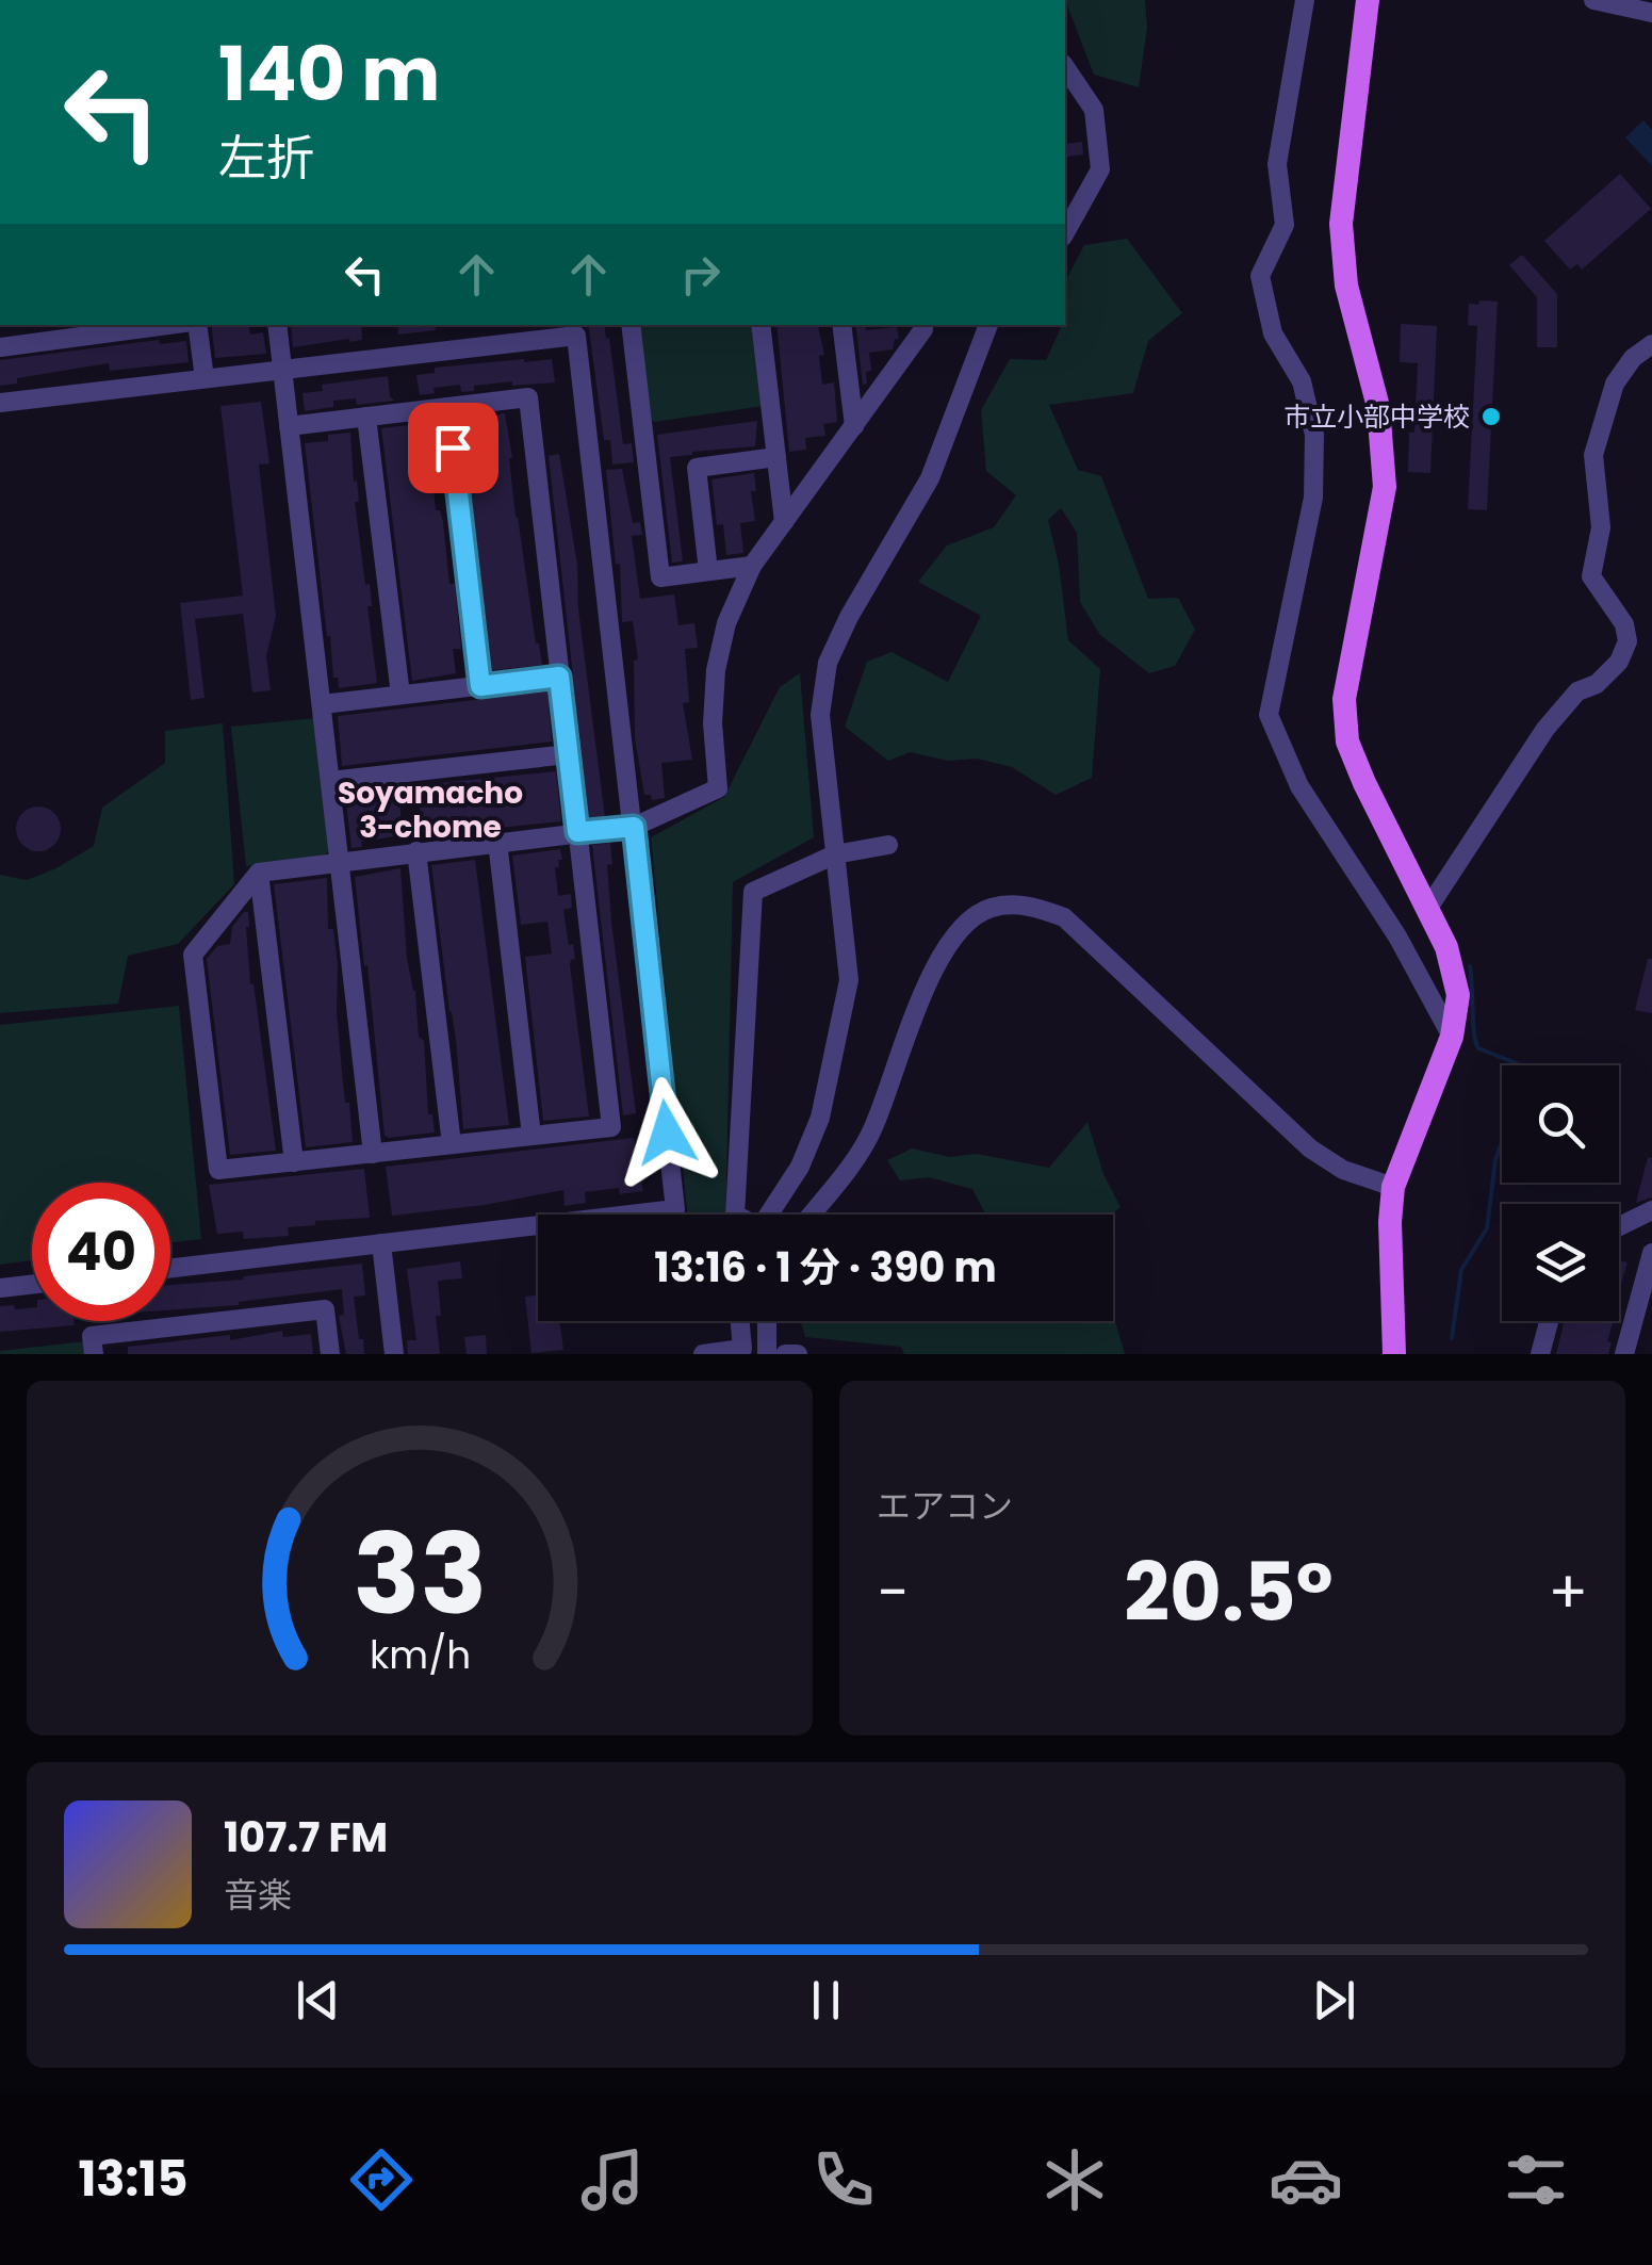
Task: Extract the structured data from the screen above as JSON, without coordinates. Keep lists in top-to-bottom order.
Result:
{
  "districts": ["Soyamacho 3-chome"],
  "places": ["市立小部中学校"],
  "page": {
    "turn": ["140 m", "左折"],
    "limit": "40",
    "trip": "13:16 · 1 分 · 390 m",
    "tile": "エアコン",
    "heat": ["−", "20.5°", "+"],
    "song": ["107.7 FM", "音楽"],
    "tabs": "13:15",
    "gauge": ["33", "km/h"]
  }
}
